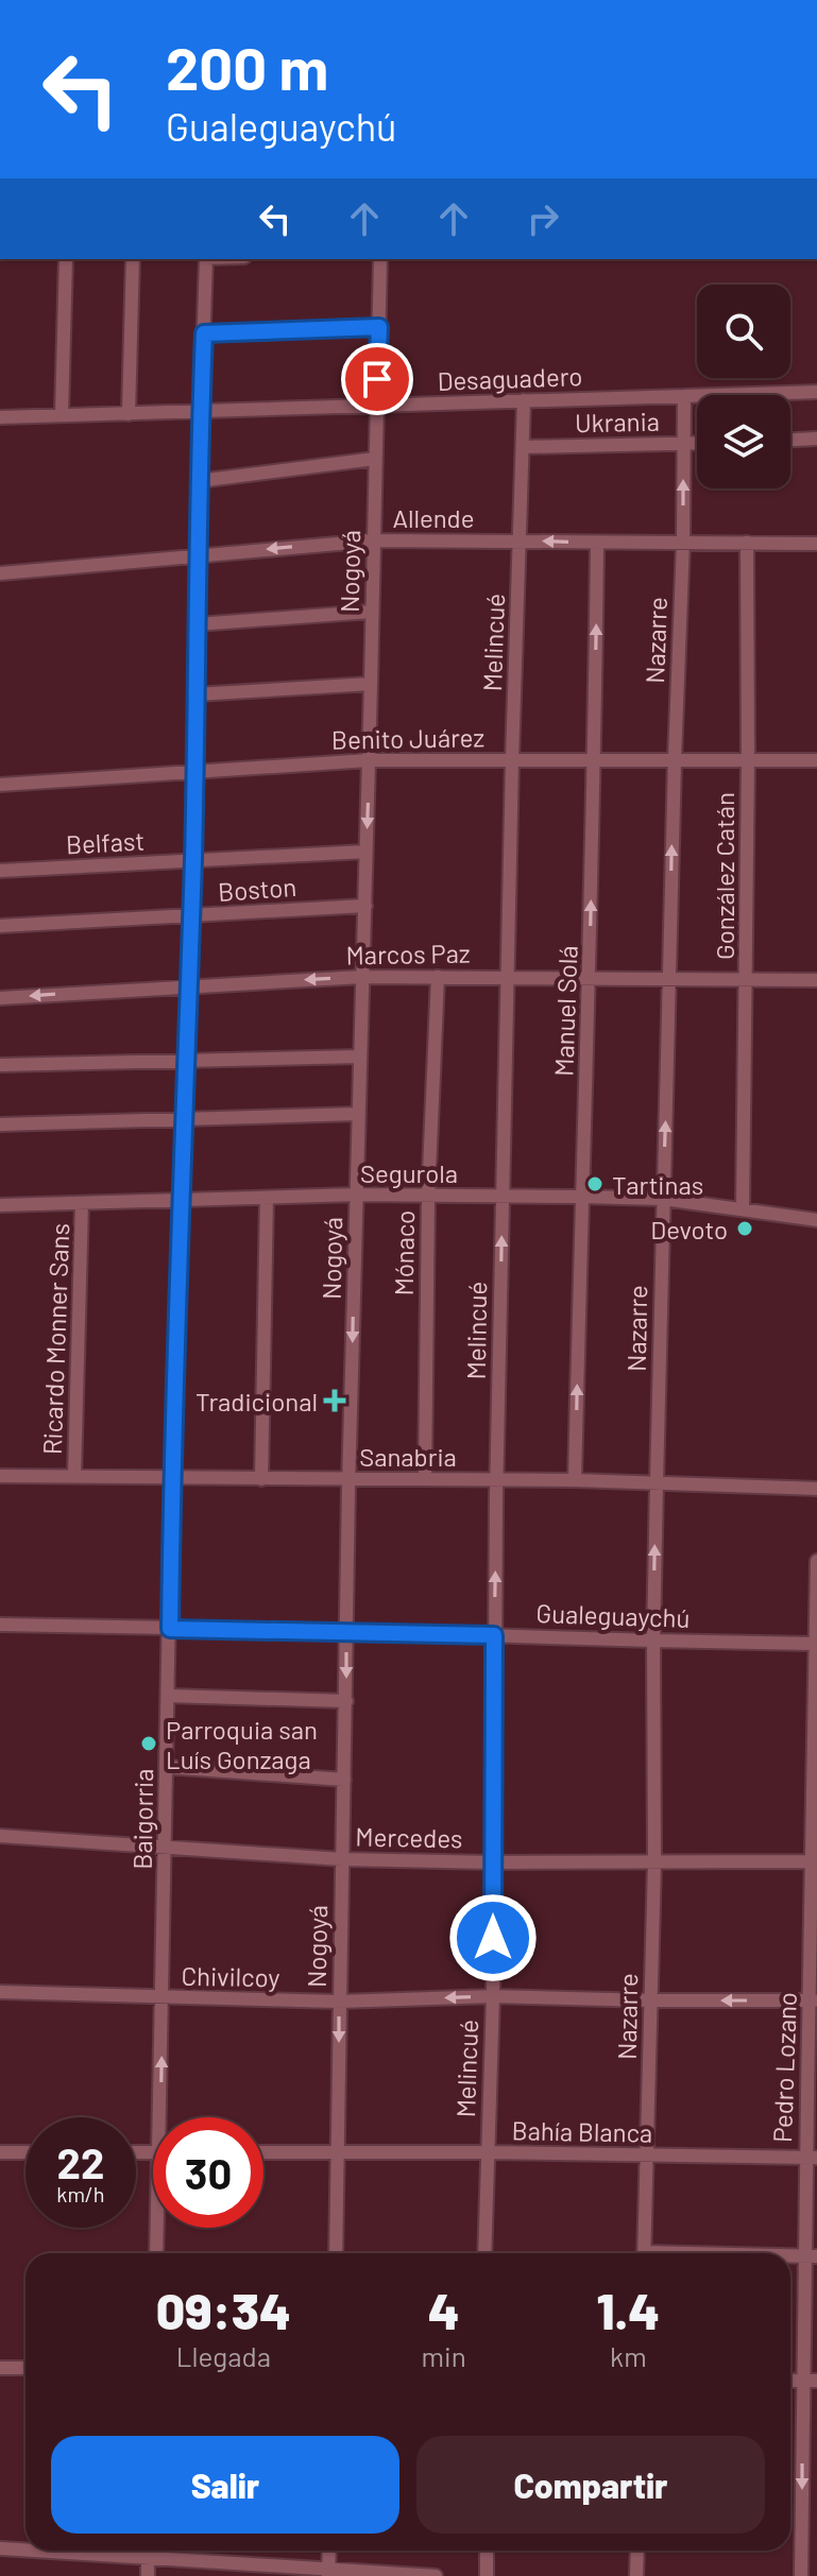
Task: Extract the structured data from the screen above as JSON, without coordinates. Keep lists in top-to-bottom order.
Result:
{
  "streets": {
    "street": [
      "Desaguadero",
      "Ukrania",
      "Allende",
      "Nogoyá",
      "Nazarre",
      "Melincué",
      "Benito Juárez",
      "Belfast",
      "González Catán",
      "Boston",
      "Marcos Paz",
      "Manuel Solá",
      "Segurola",
      "Mónaco",
      "Ricardo Monner Sans",
      "Sanabria",
      "Gualeguaychú",
      "Baigorria",
      "Mercedes",
      "Chivilcoy",
      "Pedro Lozano",
      "Bahía Blanca"
    ]
  },
  "crossings": [
    ["Desaguadero", "Nogoyá"],
    ["Desaguadero", "Nazarre"],
    ["Desaguadero", "Melincué"],
    ["Desaguadero", "Baigorria"],
    ["Ukrania", "Nazarre"],
    ["Ukrania", "Melincué"],
    ["Allende", "Nogoyá"],
    ["Allende", "Nazarre"],
    ["Allende", "Melincué"],
    ["Allende", "González Catán"],
    ["Allende", "Manuel Solá"],
    ["Allende", "Baigorria"],
    ["Nogoyá", "Benito Juárez"],
    ["Nogoyá", "Belfast"],
    ["Nogoyá", "Boston"],
    ["Nogoyá", "Marcos Paz"],
    ["Nogoyá", "Segurola"],
    ["Nogoyá", "Sanabria"],
    ["Nogoyá", "Gualeguaychú"],
    ["Nogoyá", "Mercedes"],
    ["Nogoyá", "Chivilcoy"],
    ["Nogoyá", "Bahía Blanca"],
    ["Nazarre", "Benito Juárez"],
    ["Nazarre", "Marcos Paz"],
    ["Nazarre", "Segurola"],
    ["Nazarre", "Sanabria"],
    ["Nazarre", "Gualeguaychú"],
    ["Nazarre", "Mercedes"],
    ["Nazarre", "Chivilcoy"],
    ["Nazarre", "Bahía Blanca"],
    ["Melincué", "Benito Juárez"],
    ["Melincué", "Marcos Paz"],
    ["Melincué", "Segurola"],
    ["Melincué", "Sanabria"],
    ["Melincué", "Gualeguaychú"],
    ["Melincué", "Mercedes"],
    ["Melincué", "Chivilcoy"],
    ["Melincué", "Bahía Blanca"],
    ["Benito Juárez", "González Catán"],
    ["Benito Juárez", "Manuel Solá"],
    ["Benito Juárez", "Baigorria"],
    ["Belfast", "Baigorria"],
    ["González Catán", "Marcos Paz"],
    ["González Catán", "Segurola"],
    ["Boston", "Baigorria"],
    ["Marcos Paz", "Manuel Solá"],
    ["Marcos Paz", "Mónaco"],
    ["Marcos Paz", "Baigorria"],
    ["Manuel Solá", "Segurola"],
    ["Manuel Solá", "Sanabria"],
    ["Segurola", "Mónaco"],
    ["Segurola", "Ricardo Monner Sans"],
    ["Segurola", "Baigorria"],
    ["Mónaco", "Sanabria"],
    ["Ricardo Monner Sans", "Sanabria"],
    ["Sanabria", "Baigorria"],
    ["Gualeguaychú", "Baigorria"],
    ["Gualeguaychú", "Pedro Lozano"],
    ["Baigorria", "Mercedes"],
    ["Baigorria", "Chivilcoy"],
    ["Mercedes", "Pedro Lozano"],
    ["Chivilcoy", "Pedro Lozano"],
    ["Pedro Lozano", "Bahía Blanca"]
  ],
  "one_way": ["Nazarre", "Manuel Solá", "Chivilcoy"],
  "places": {
    "other": ["Tartinas", "Devoto", "Parroquia san Luís Gonzaga"],
    "health": ["Tradicional"]
  },
  "page": {
    "turn": ["200 m", "Gualeguaychú"],
    "speed": "22 km/h",
    "limit": "30",
    "eta": [
      "09:34",
      "Llegada",
      "4",
      "min",
      "1.4",
      "km"
    ],
    "buttons": ["Salir", "Compartir"]
  }
}
